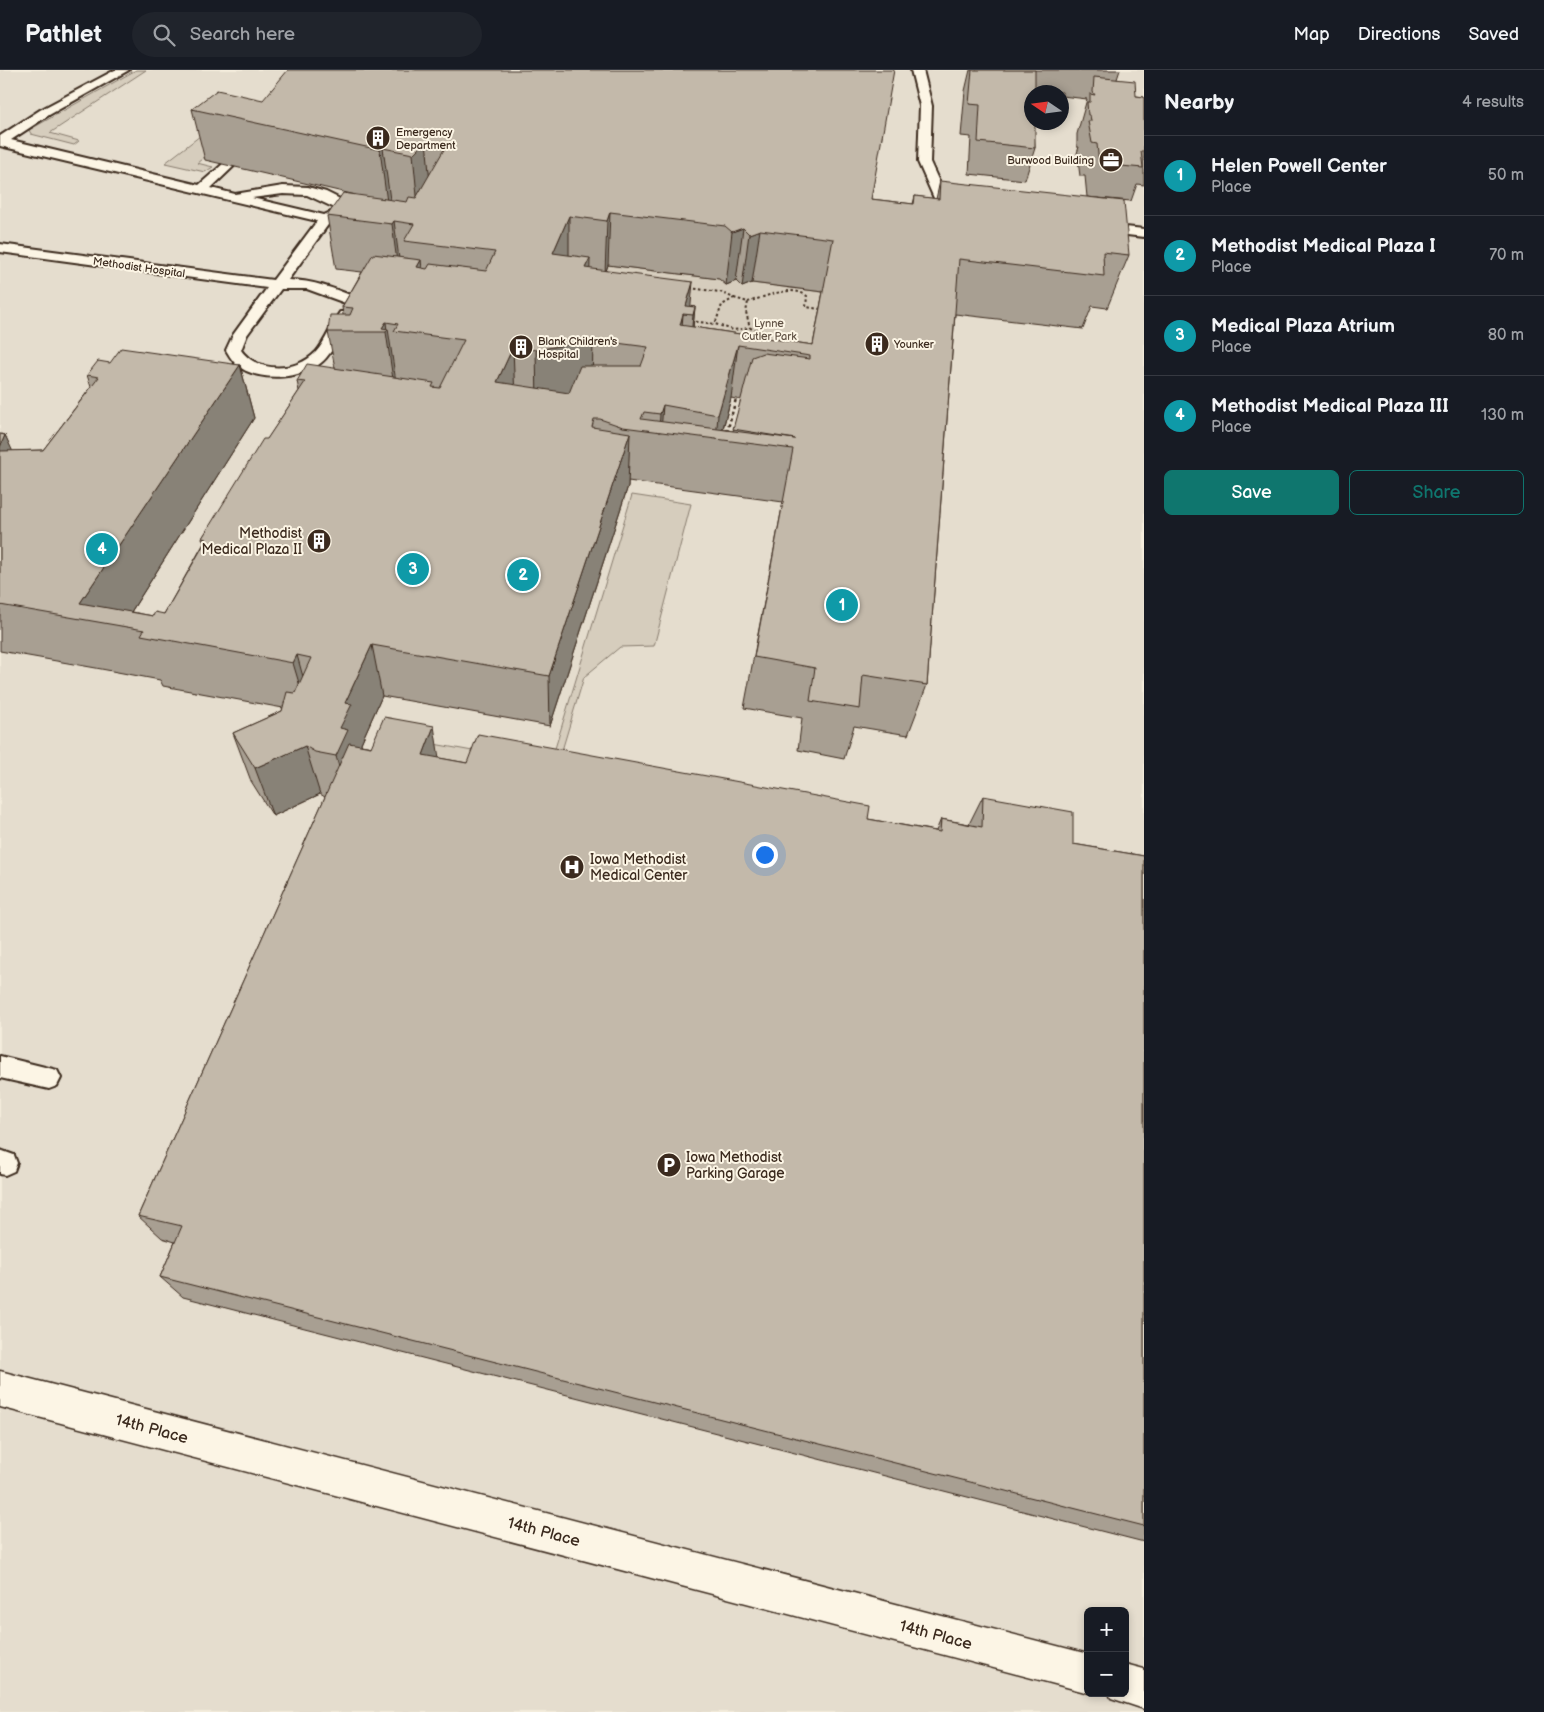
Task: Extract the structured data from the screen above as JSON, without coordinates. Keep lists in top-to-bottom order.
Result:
{
  "streets": {
    "street": ["14th Place"],
    "lane": ["Methodist Hospital"]
  },
  "parks": ["Lynne Cutler Park"],
  "places": {
    "building": [
      "Emergency Department",
      "Younker",
      "Blank Children's Hospital",
      "Methodist Medical Plaza II"
    ],
    "office": ["Burwood Building"],
    "hospital": ["Iowa Methodist Medical Center"],
    "parking": ["Iowa Methodist Parking Garage"]
  },
  "north": "left",
  "page": {
    "header": "Pathlet",
    "search": "Search here",
    "nav": ["Map", "Directions", "Saved"],
    "heading": ["Nearby", "4 results"],
    "list": [
      {
        "mark": "1",
        "name": "Helen Powell Center",
        "note": "Place",
        "value": "50 m"
      },
      {
        "mark": "2",
        "name": "Methodist Medical Plaza I",
        "note": "Place",
        "value": "70 m"
      },
      {
        "mark": "3",
        "name": "Medical Plaza Atrium",
        "note": "Place",
        "value": "80 m"
      },
      {
        "mark": "4",
        "name": "Methodist Medical Plaza III",
        "note": "Place",
        "value": "130 m"
      }
    ],
    "buttons": ["Save", "Share"],
    "pins": [
      "4",
      "3",
      "2",
      "1"
    ],
    "map_buttons": ["+", "−"]
  }
}
